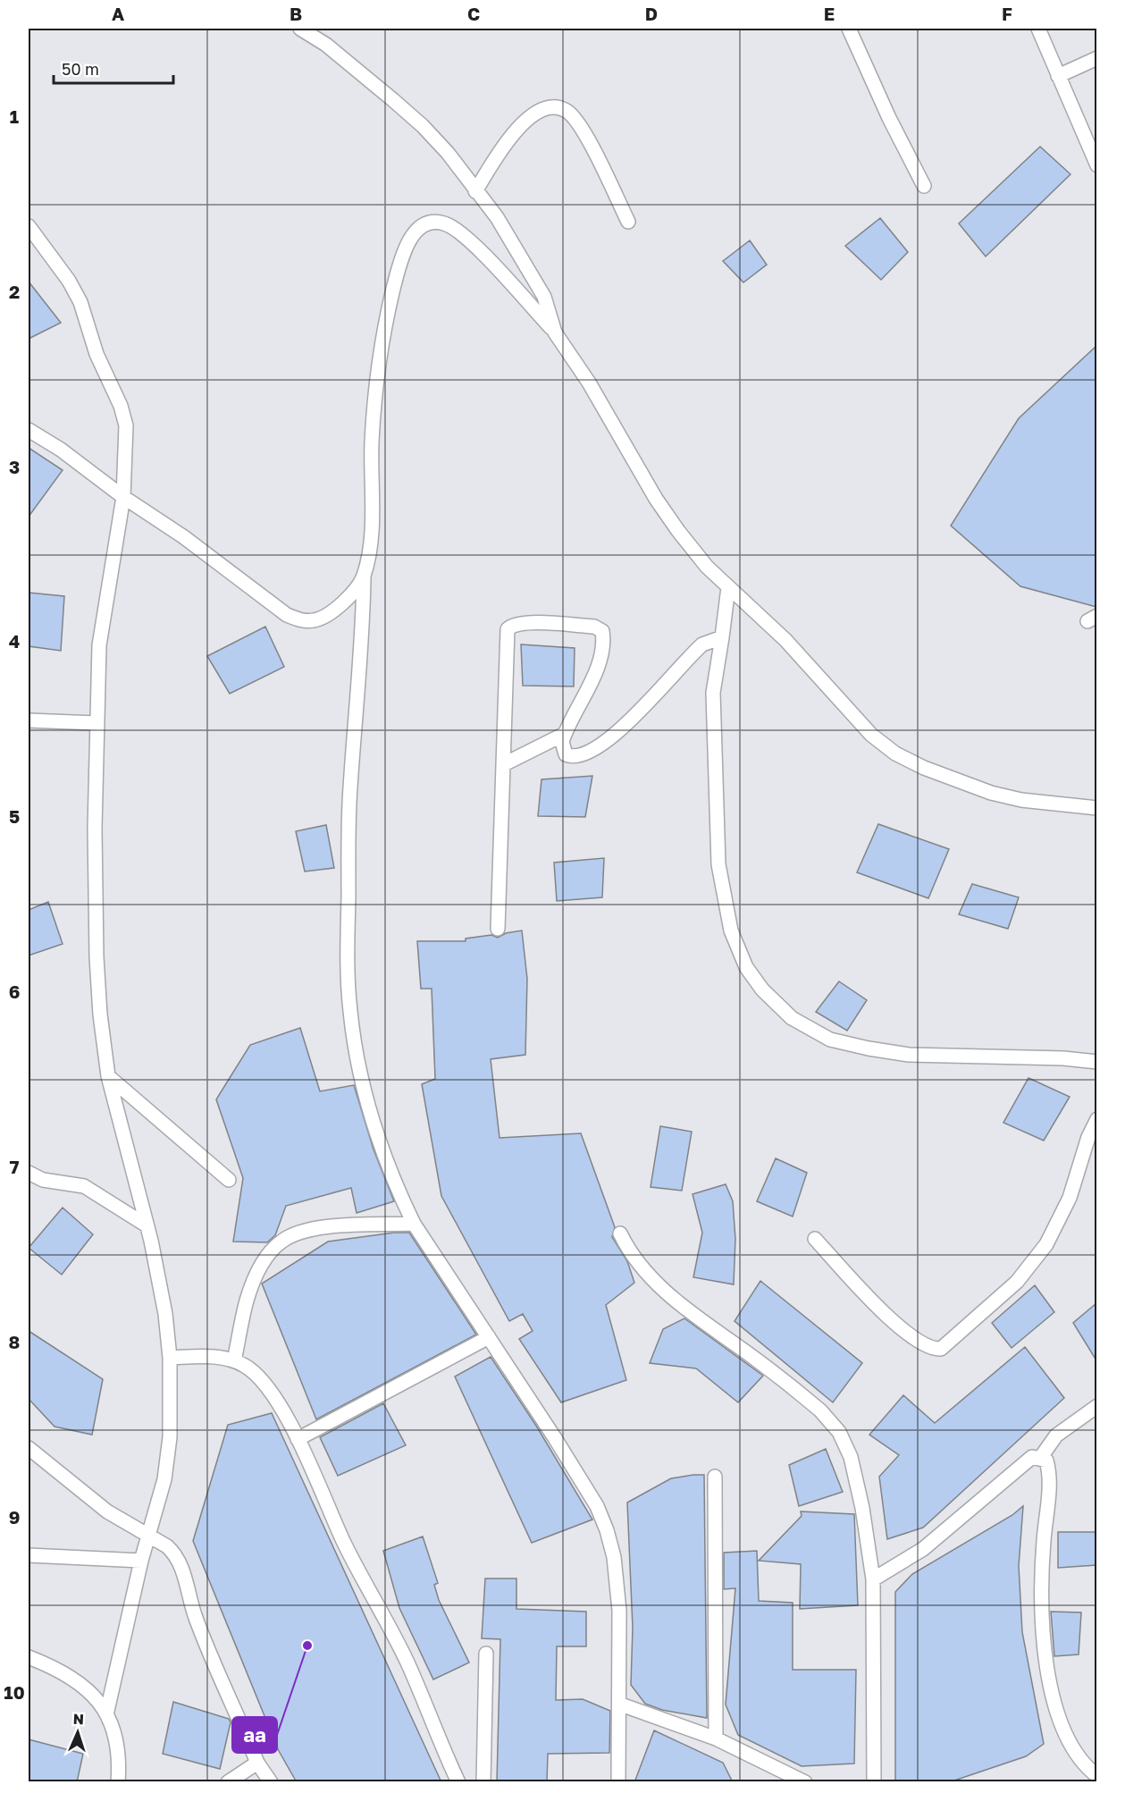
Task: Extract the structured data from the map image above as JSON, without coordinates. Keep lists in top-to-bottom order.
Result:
{
  "places": ["aa"],
  "scale_bar": "50 m",
  "north": "top",
  "grid": {
    "columns": [
      "A",
      "B",
      "C",
      "D",
      "E",
      "F"
    ],
    "rows": [
      "1",
      "2",
      "3",
      "4",
      "5",
      "6",
      "7",
      "8",
      "9",
      "10"
    ]
  }
}
